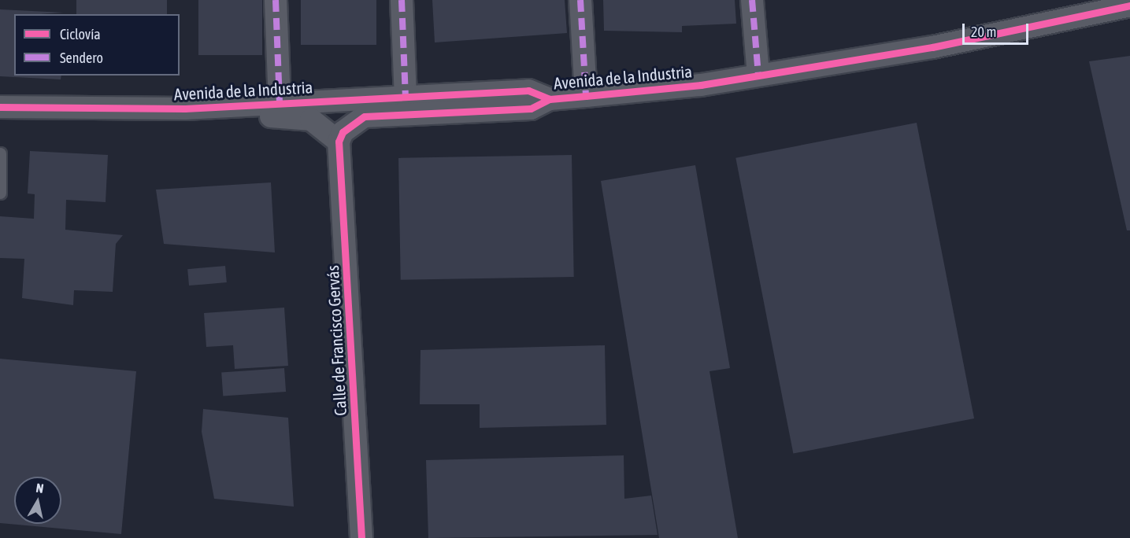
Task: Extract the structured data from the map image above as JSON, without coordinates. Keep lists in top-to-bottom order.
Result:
{
  "streets": {
    "street": ["Avenida de la Industria", "Calle de Francisco Gervás"]
  },
  "legend": ["Ciclovía", "Sendero"],
  "scale_bar": "20 m",
  "north": "top"
}
